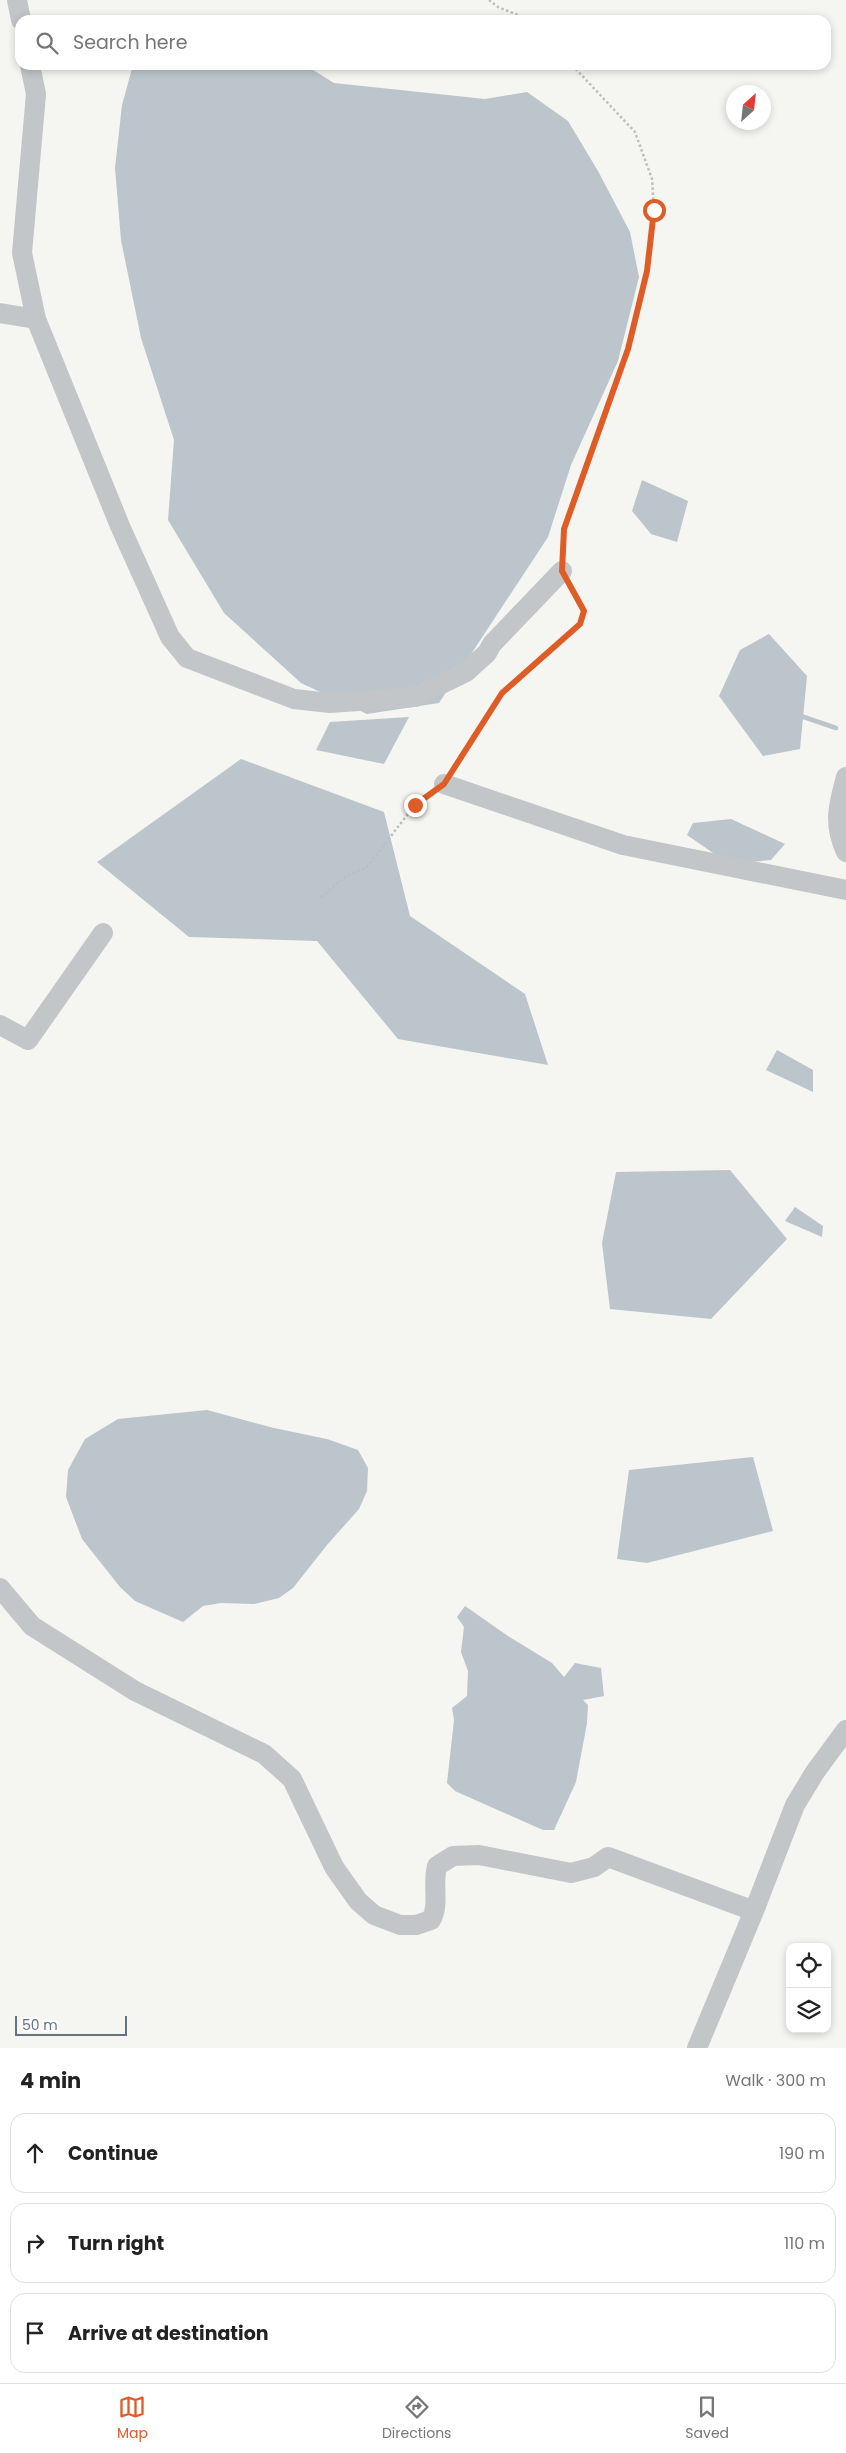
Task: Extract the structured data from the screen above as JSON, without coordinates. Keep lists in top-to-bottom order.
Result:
{
  "scale_bar": "50 m",
  "north": "top right",
  "page": {
    "search": "Search here",
    "scale": "50 m",
    "heading": ["4 min", "Walk · 300 m"],
    "list": [
      ["Continue", "190 m"],
      ["Turn right", "110 m"],
      "Arrive at destination"
    ],
    "nav": ["Map", "Directions", "Saved"]
  }
}
